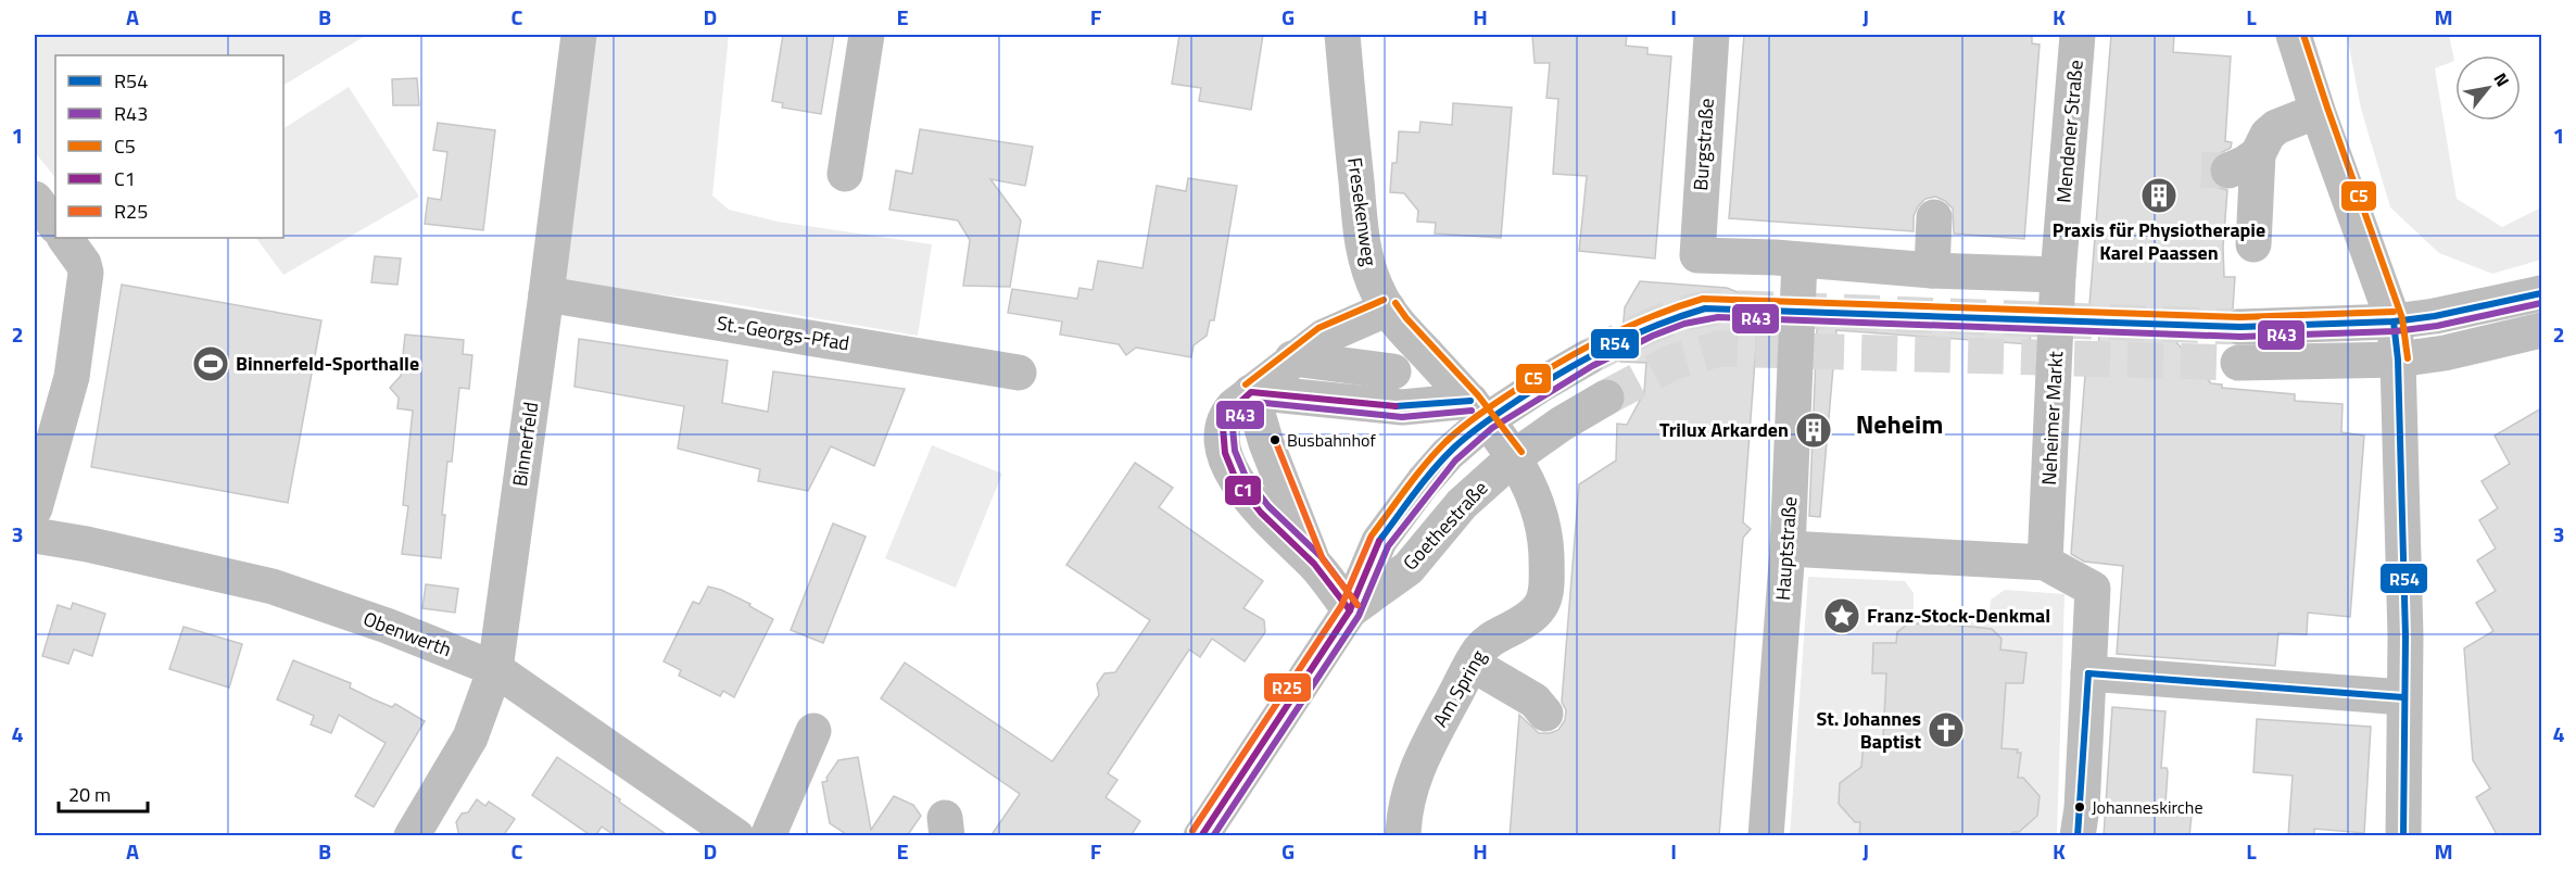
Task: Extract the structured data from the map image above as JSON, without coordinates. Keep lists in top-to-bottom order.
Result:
{
  "streets": {
    "street": [
      "Mendener Straße",
      "Burgstraße",
      "Fresekenweg",
      "St.-Georgs-Pfad",
      "Neheimer Markt",
      "Binnerfeld",
      "Goethestraße",
      "Hauptstraße",
      "Obenwerth",
      "Am Spring"
    ]
  },
  "crossings": [
    ["Mendener Straße", "Neheimer Markt"],
    ["Burgstraße", "Hauptstraße"],
    ["Fresekenweg", "Goethestraße"],
    ["Fresekenweg", "Am Spring"],
    ["St.-Georgs-Pfad", "Binnerfeld"],
    ["Binnerfeld", "Obenwerth"],
    ["Goethestraße", "Am Spring"]
  ],
  "districts": ["Neheim"],
  "places": {
    "building": ["Praxis für Physiotherapie Karel Paassen", "Trilux Arkarden"],
    "sports": ["Binnerfeld-Sporthalle"],
    "other": ["Busbahnhof", "Johanneskirche"],
    "place": ["Franz-Stock-Denkmal"],
    "church": ["St. Johannes Baptist"]
  },
  "lines": [
    "transit line C5",
    "transit line R54",
    "transit line R43",
    "transit line C1",
    "transit line R25"
  ],
  "legend": [
    "R54",
    "R43",
    "C5",
    "C1",
    "R25"
  ],
  "scale_bar": "20 m",
  "north": "top right",
  "grid": {
    "columns": [
      "A",
      "B",
      "C",
      "D",
      "E",
      "F",
      "G",
      "H",
      "I",
      "J",
      "K",
      "L",
      "M"
    ],
    "rows": [
      "1",
      "2",
      "3",
      "4"
    ]
  }
}
